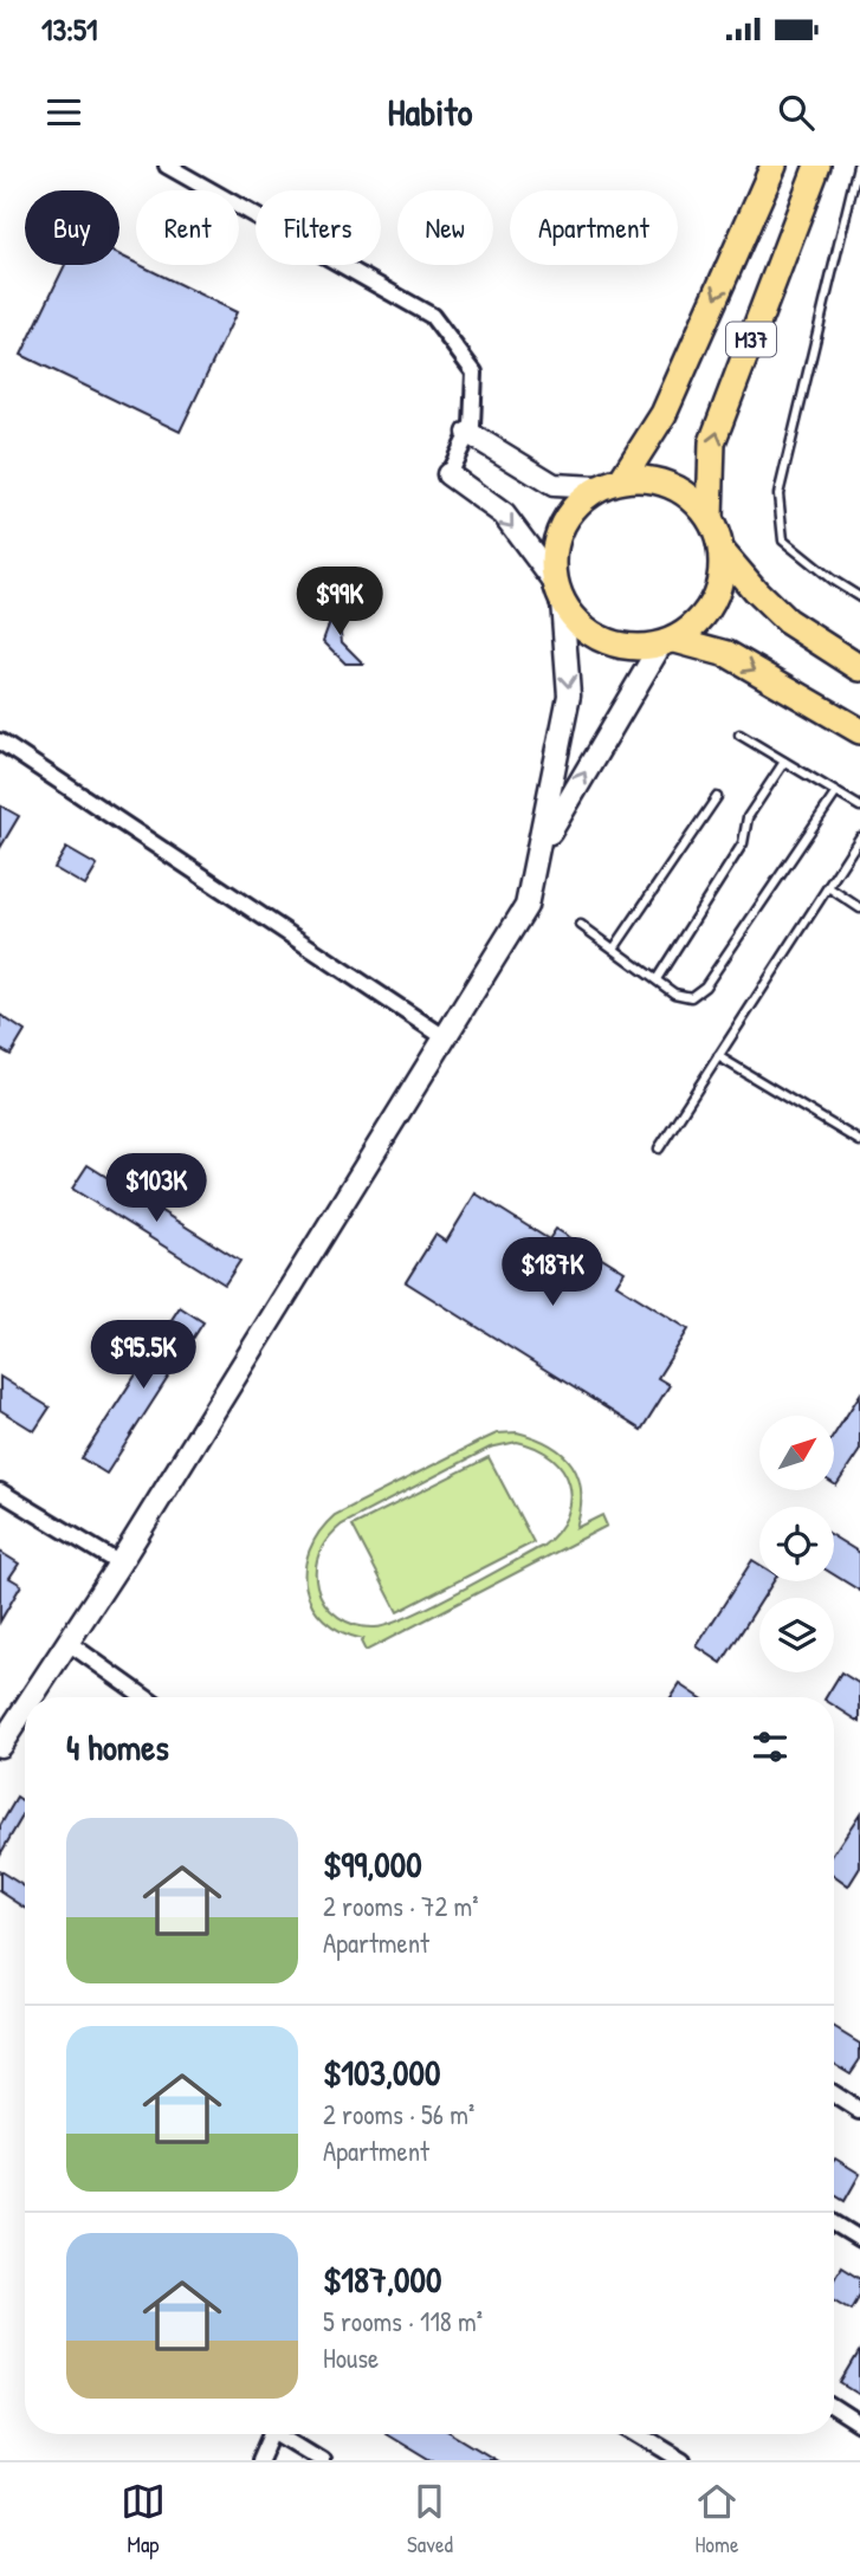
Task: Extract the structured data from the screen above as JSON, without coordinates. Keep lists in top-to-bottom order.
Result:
{
  "streets": {
    "highway": ["M37"]
  },
  "north": "top right",
  "page": {
    "status": "13:51",
    "header": "Habito",
    "chip": [
      "Buy",
      "Rent",
      "Filters",
      "New",
      "Apartment"
    ],
    "price": [
      "$99K",
      "$103K",
      "$187K",
      "$95.5K"
    ],
    "heading": "4 homes",
    "list": [
      {
        "name": "$99,000",
        "note": "2 rooms · 72 m² · Apartment"
      },
      {
        "name": "$103,000",
        "note": "2 rooms · 56 m² · Apartment"
      },
      {
        "name": "$187,000",
        "note": "5 rooms · 118 m² · House"
      }
    ],
    "tabs": ["Map", "Saved", "Home"]
  }
}
